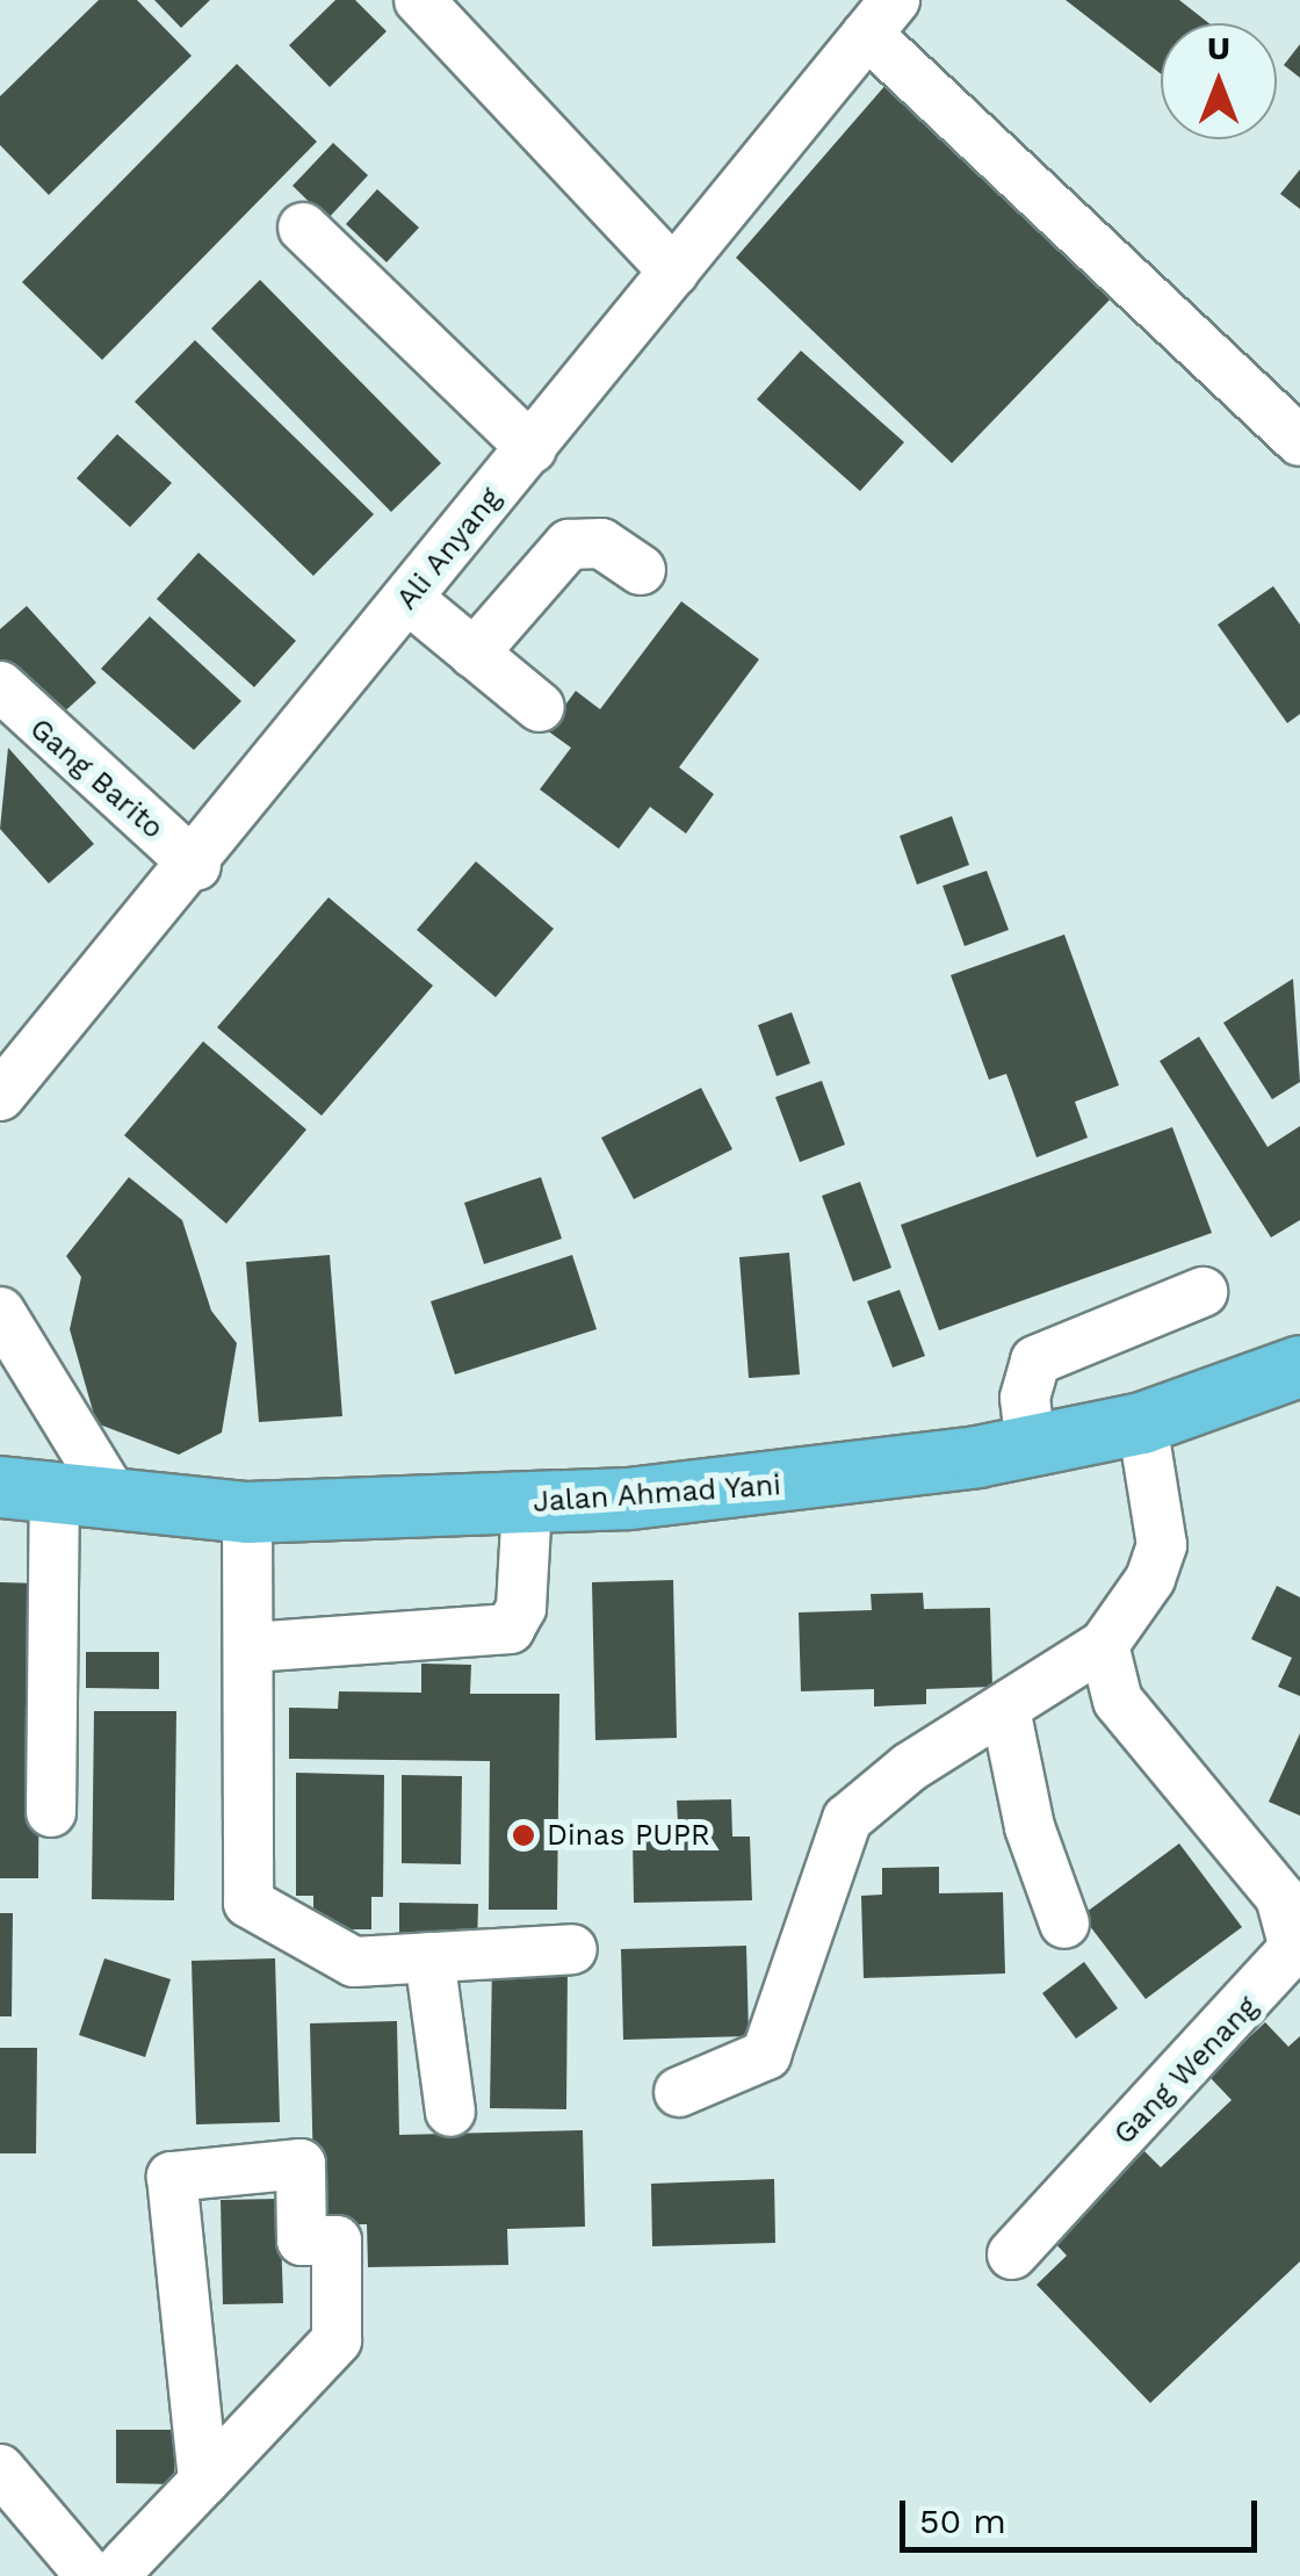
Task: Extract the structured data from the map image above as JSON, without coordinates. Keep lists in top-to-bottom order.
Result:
{
  "streets": {
    "main road": ["Jalan Ahmad Yani"],
    "street": ["Ali Anyang", "Gang Barito", "Gang Wenang"]
  },
  "crossings": [
    ["Ali Anyang", "Gang Barito"]
  ],
  "places": ["Dinas PUPR"],
  "scale_bar": "50 m",
  "north": "top"
}
